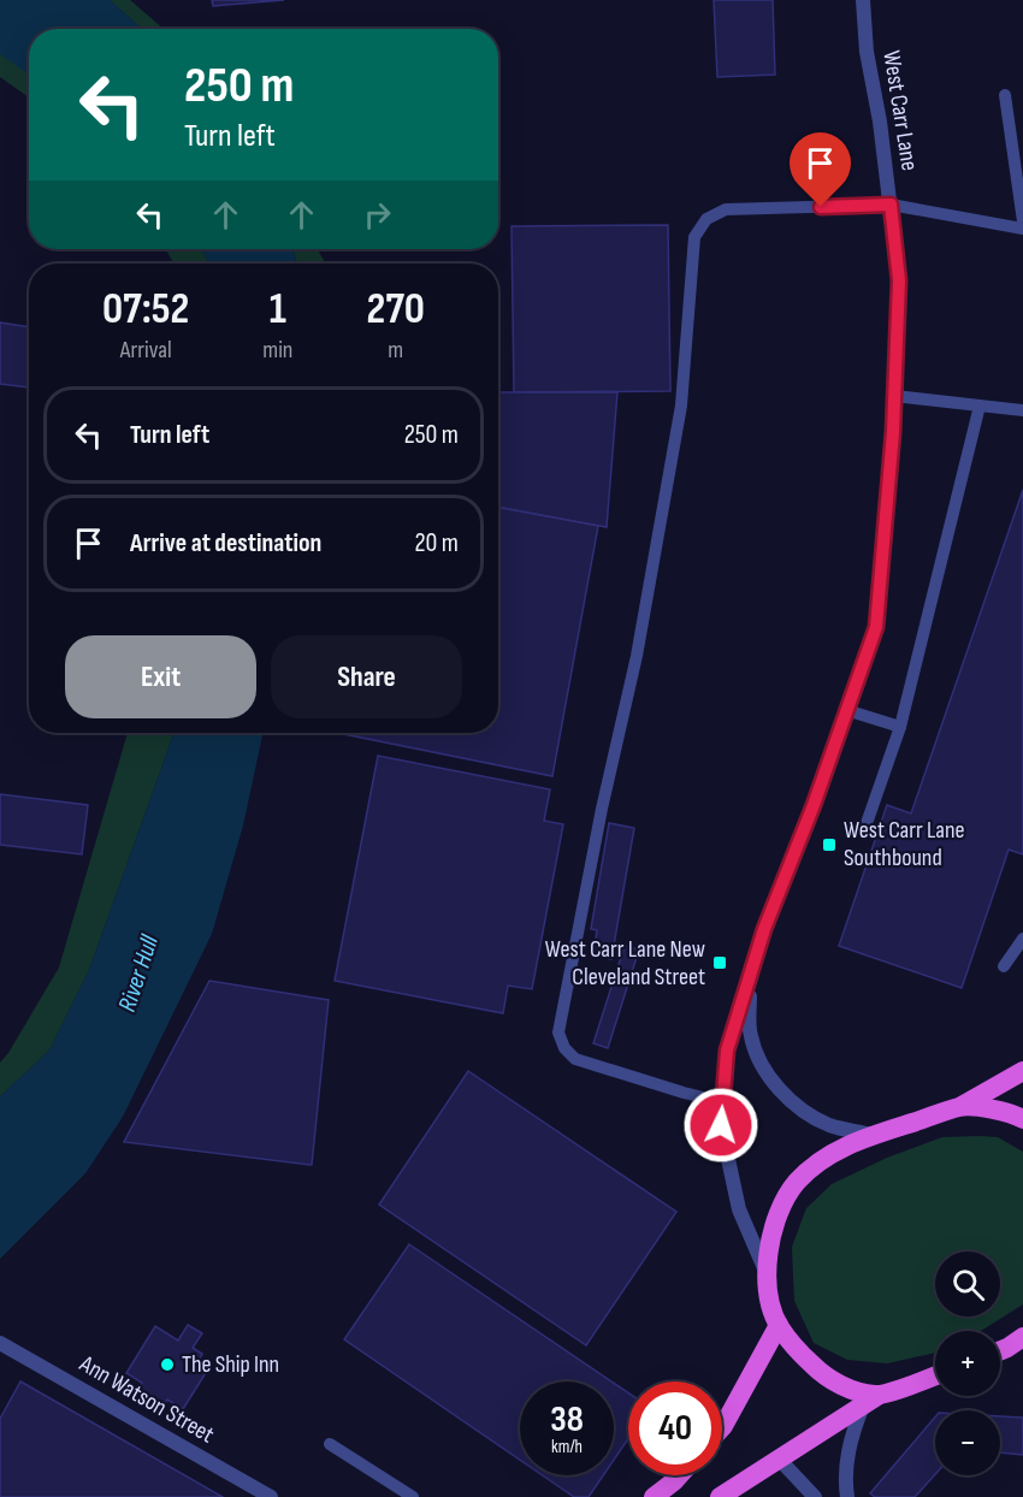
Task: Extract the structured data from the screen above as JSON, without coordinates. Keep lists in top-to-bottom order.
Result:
{
  "streets": {
    "street": ["West Carr Lane", "Ann Watson Street"]
  },
  "water": ["River Hull"],
  "places": {
    "transit": ["West Carr Lane Southbound", "West Carr Lane New Cleveland Street"],
    "other": ["The Ship Inn"]
  },
  "page": {
    "turn": ["250 m", "Turn left"],
    "eta": [
      "07:52",
      "Arrival",
      "1",
      "min",
      "270",
      "m"
    ],
    "list": [
      {
        "name": "Turn left",
        "value": "250 m"
      },
      {
        "name": "Arrive at destination",
        "value": "20 m"
      }
    ],
    "buttons": ["Exit", "Share"],
    "map_buttons": ["+", "−"],
    "speed": "38 km/h",
    "limit": "40"
  }
}
